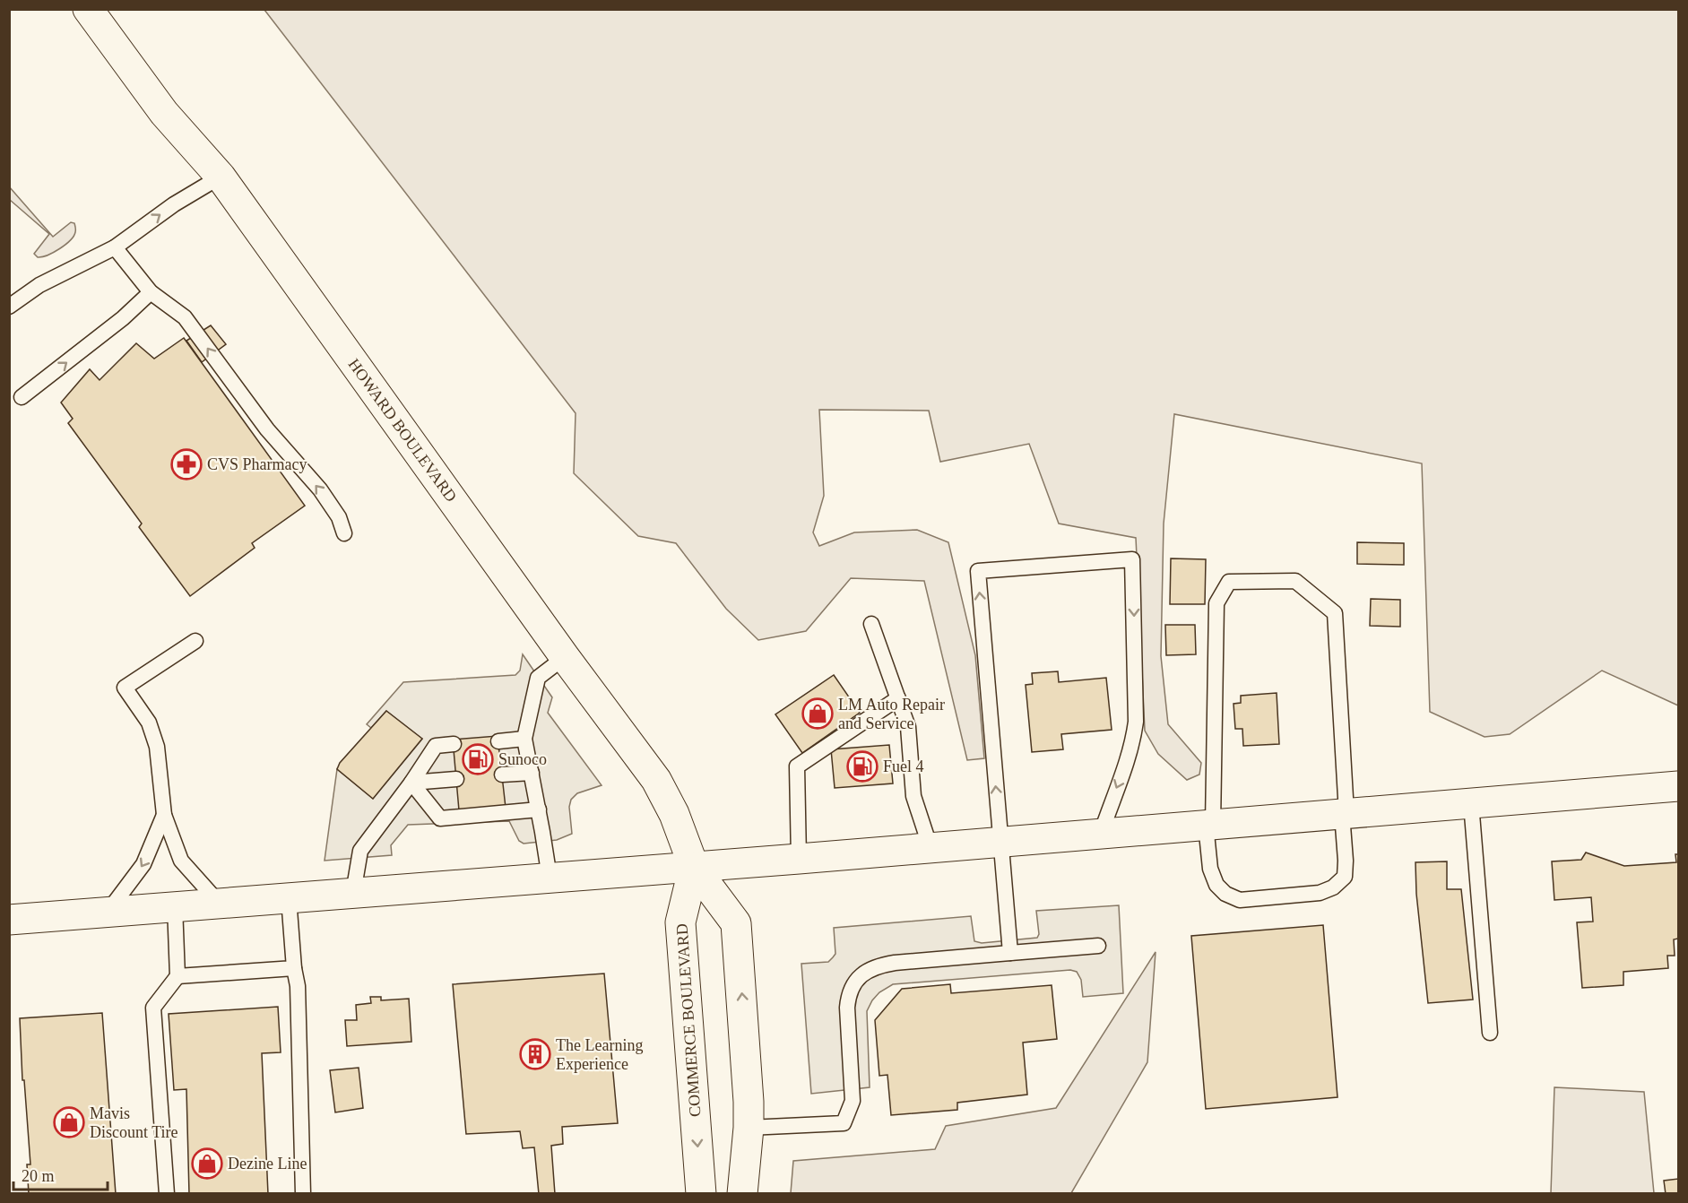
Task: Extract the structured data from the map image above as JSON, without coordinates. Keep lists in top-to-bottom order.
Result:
{
  "streets": {
    "main road": ["HOWARD BOULEVARD", "COMMERCE BOULEVARD"]
  },
  "crossings": [
    ["HOWARD BOULEVARD", "COMMERCE BOULEVARD"]
  ],
  "places": {
    "pharmacy": ["CVS Pharmacy"],
    "shop": ["LM Auto Repair and Service", "Mavis Discount Tire", "Dezine Line"],
    "fuel station": ["Sunoco", "Fuel 4"],
    "building": ["The Learning Experience"]
  },
  "scale_bar": "20 m"
}
